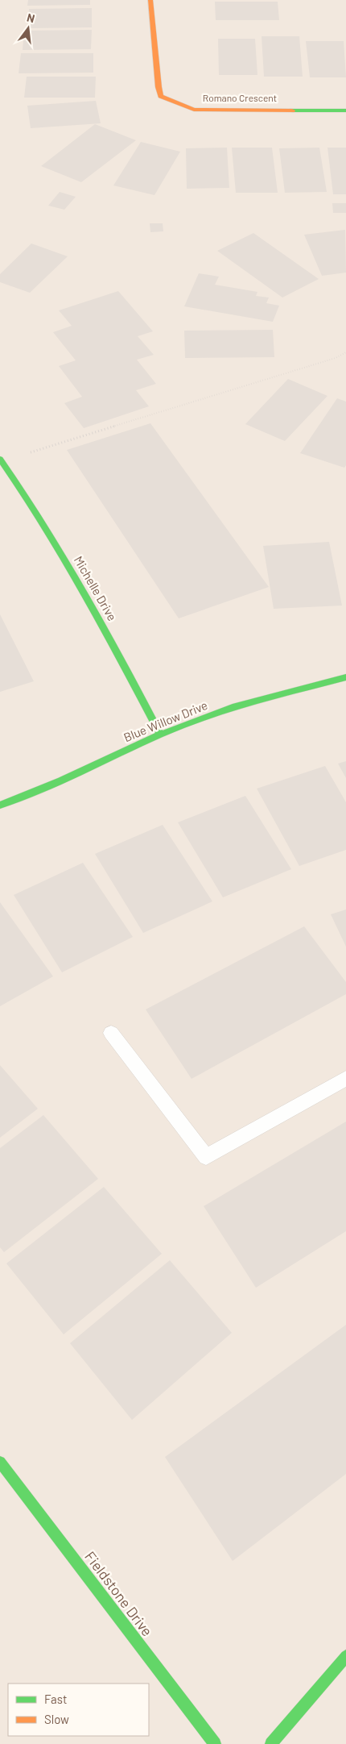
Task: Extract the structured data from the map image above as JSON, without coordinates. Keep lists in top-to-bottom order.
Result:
{
  "streets": {
    "street": [
      "Romano Crescent",
      "Michelle Drive",
      "Blue Willow Drive",
      "Fieldstone Drive"
    ]
  },
  "crossings": [
    ["Michelle Drive", "Blue Willow Drive"]
  ],
  "legend": ["Fast", "Slow"],
  "north": "top"
}
